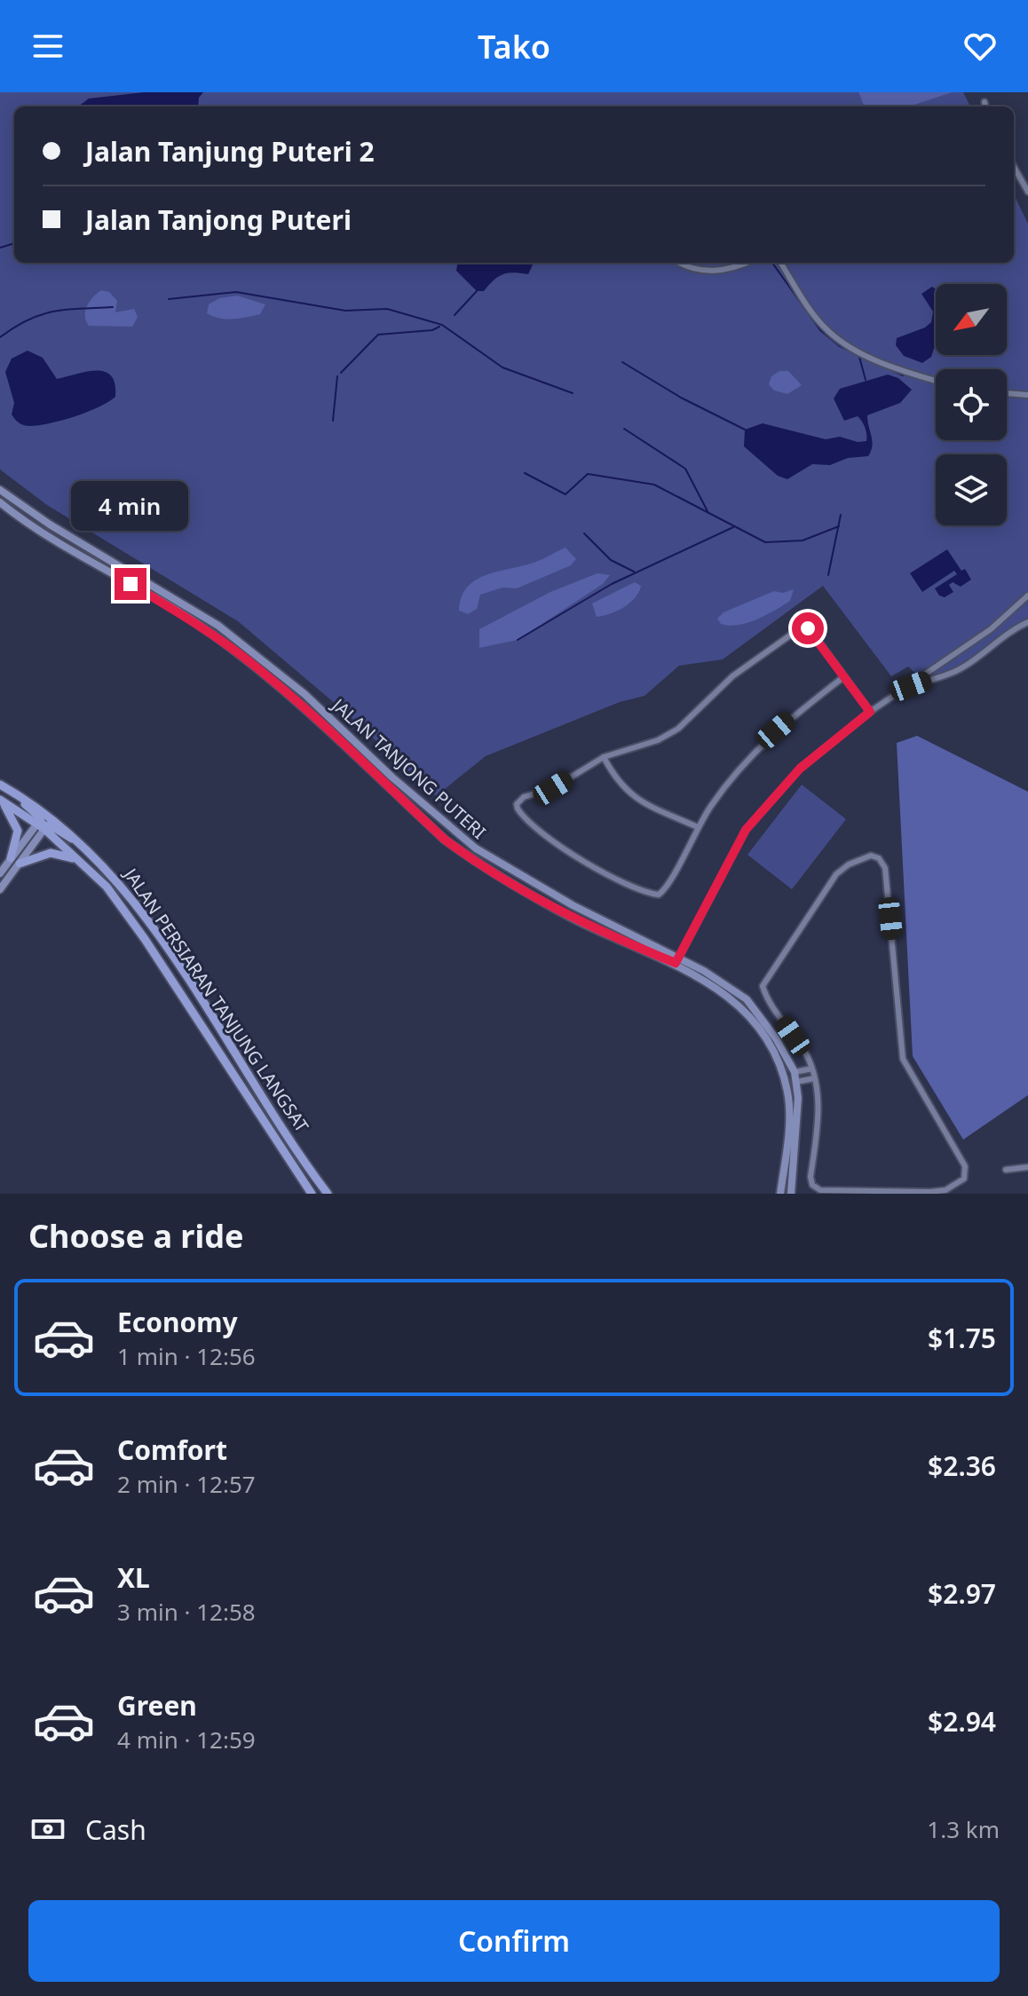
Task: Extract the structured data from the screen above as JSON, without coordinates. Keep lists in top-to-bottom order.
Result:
{
  "streets": {
    "main road": ["JALAN PERSIARAN TANJUNG LANGSAT"],
    "street": ["JALAN TANJONG PUTERI"]
  },
  "north": "bottom left",
  "page": {
    "header": "Tako",
    "banner": ["Jalan Tanjung Puteri 2", "Jalan Tanjong Puteri"],
    "bubble": "4 min",
    "heading": "Choose a ride",
    "list": [
      {
        "name": "Economy",
        "note": "1 min · 12:56",
        "value": "$1.75"
      },
      {
        "name": "Comfort",
        "note": "2 min · 12:57",
        "value": "$2.36"
      },
      {
        "name": "XL",
        "note": "3 min · 12:58",
        "value": "$2.97"
      },
      {
        "name": "Green",
        "note": "4 min · 12:59",
        "value": "$2.94"
      }
    ],
    "pay": ["Cash", "1.3 km"],
    "buttons": "Confirm"
  }
}
